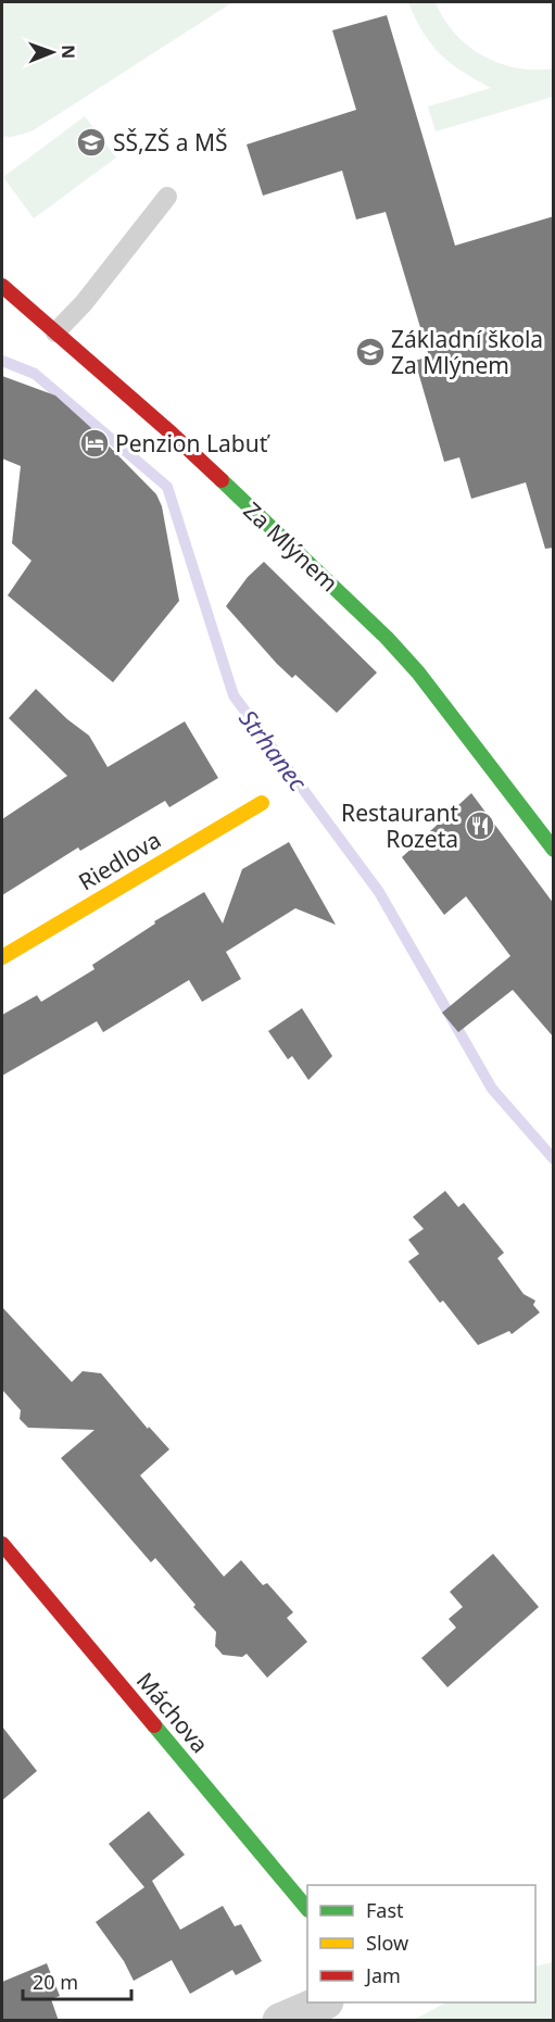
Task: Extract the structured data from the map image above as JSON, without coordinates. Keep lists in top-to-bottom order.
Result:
{
  "streets": {
    "street": ["Za Mlýnem", "Riedlova", "Máchova"]
  },
  "water": ["Strhanec"],
  "places": {
    "school or university": ["SŠ,ZŠ a MŠ", "Základní škola Za Mlýnem"],
    "hotel": ["Penzion Labuť"],
    "restaurant": ["Restaurant Rozeta"]
  },
  "legend": ["Fast", "Slow", "Jam"],
  "scale_bar": "20 m",
  "north": "right"
}
